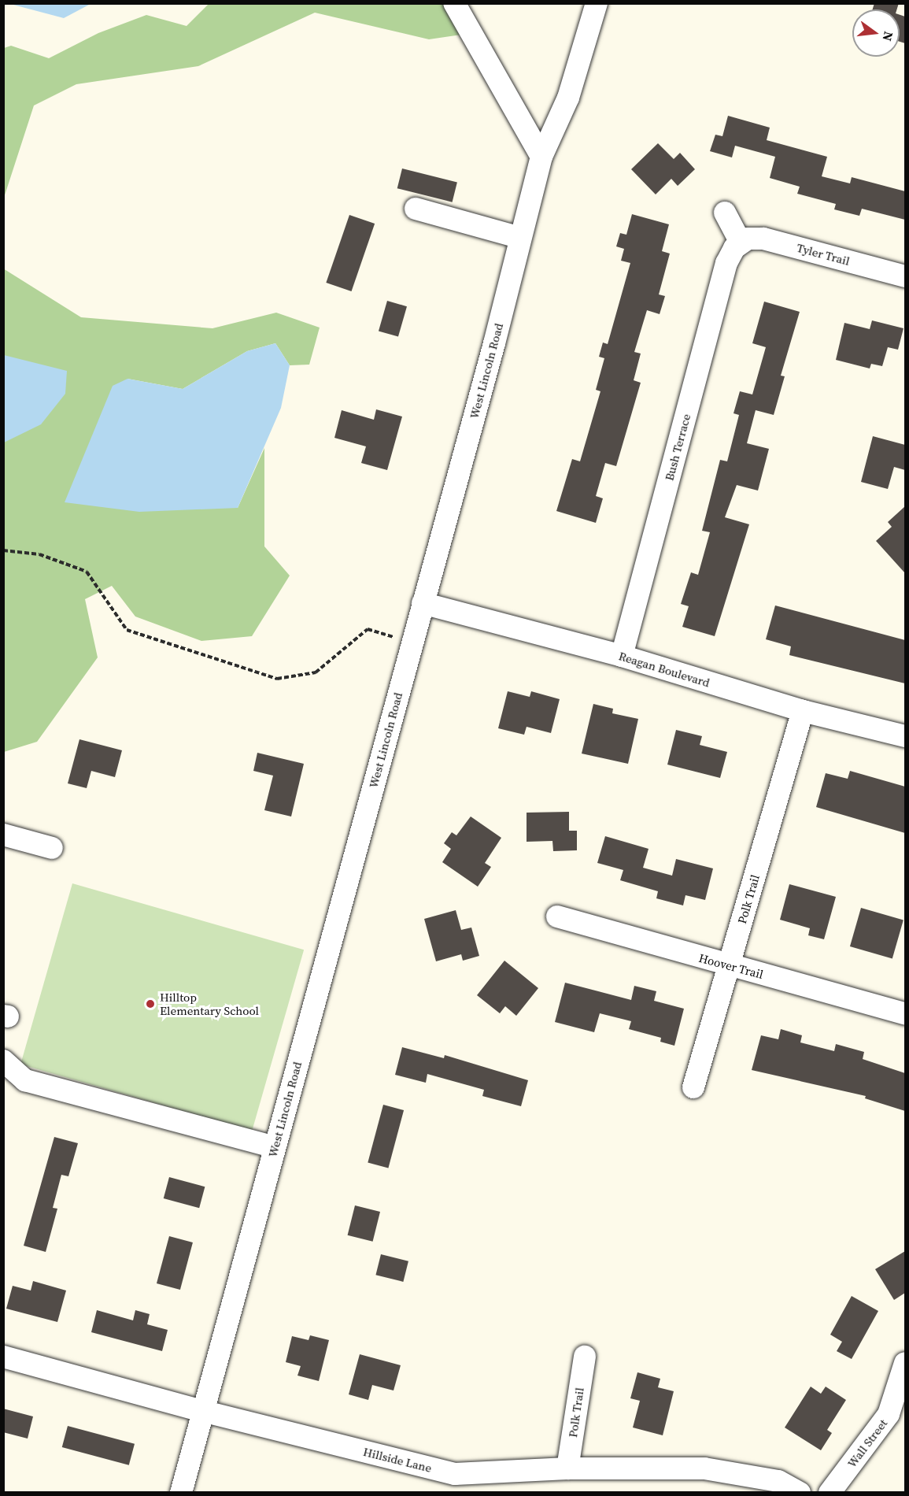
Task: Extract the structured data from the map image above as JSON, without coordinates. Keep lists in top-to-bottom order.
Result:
{
  "streets": {
    "street": [
      "Tyler Trail",
      "West Lincoln Road",
      "Bush Terrace",
      "Reagan Boulevard",
      "Polk Trail",
      "Hoover Trail",
      "Wall Street",
      "Hillside Lane"
    ]
  },
  "crossings": [
    ["Tyler Trail", "Bush Terrace"],
    ["West Lincoln Road", "Reagan Boulevard"],
    ["West Lincoln Road", "Hillside Lane"],
    ["Bush Terrace", "Reagan Boulevard"],
    ["Reagan Boulevard", "Polk Trail"],
    ["Polk Trail", "Hoover Trail"],
    ["Polk Trail", "Hillside Lane"]
  ],
  "places": ["Hilltop Elementary School"],
  "north": "right"
}
